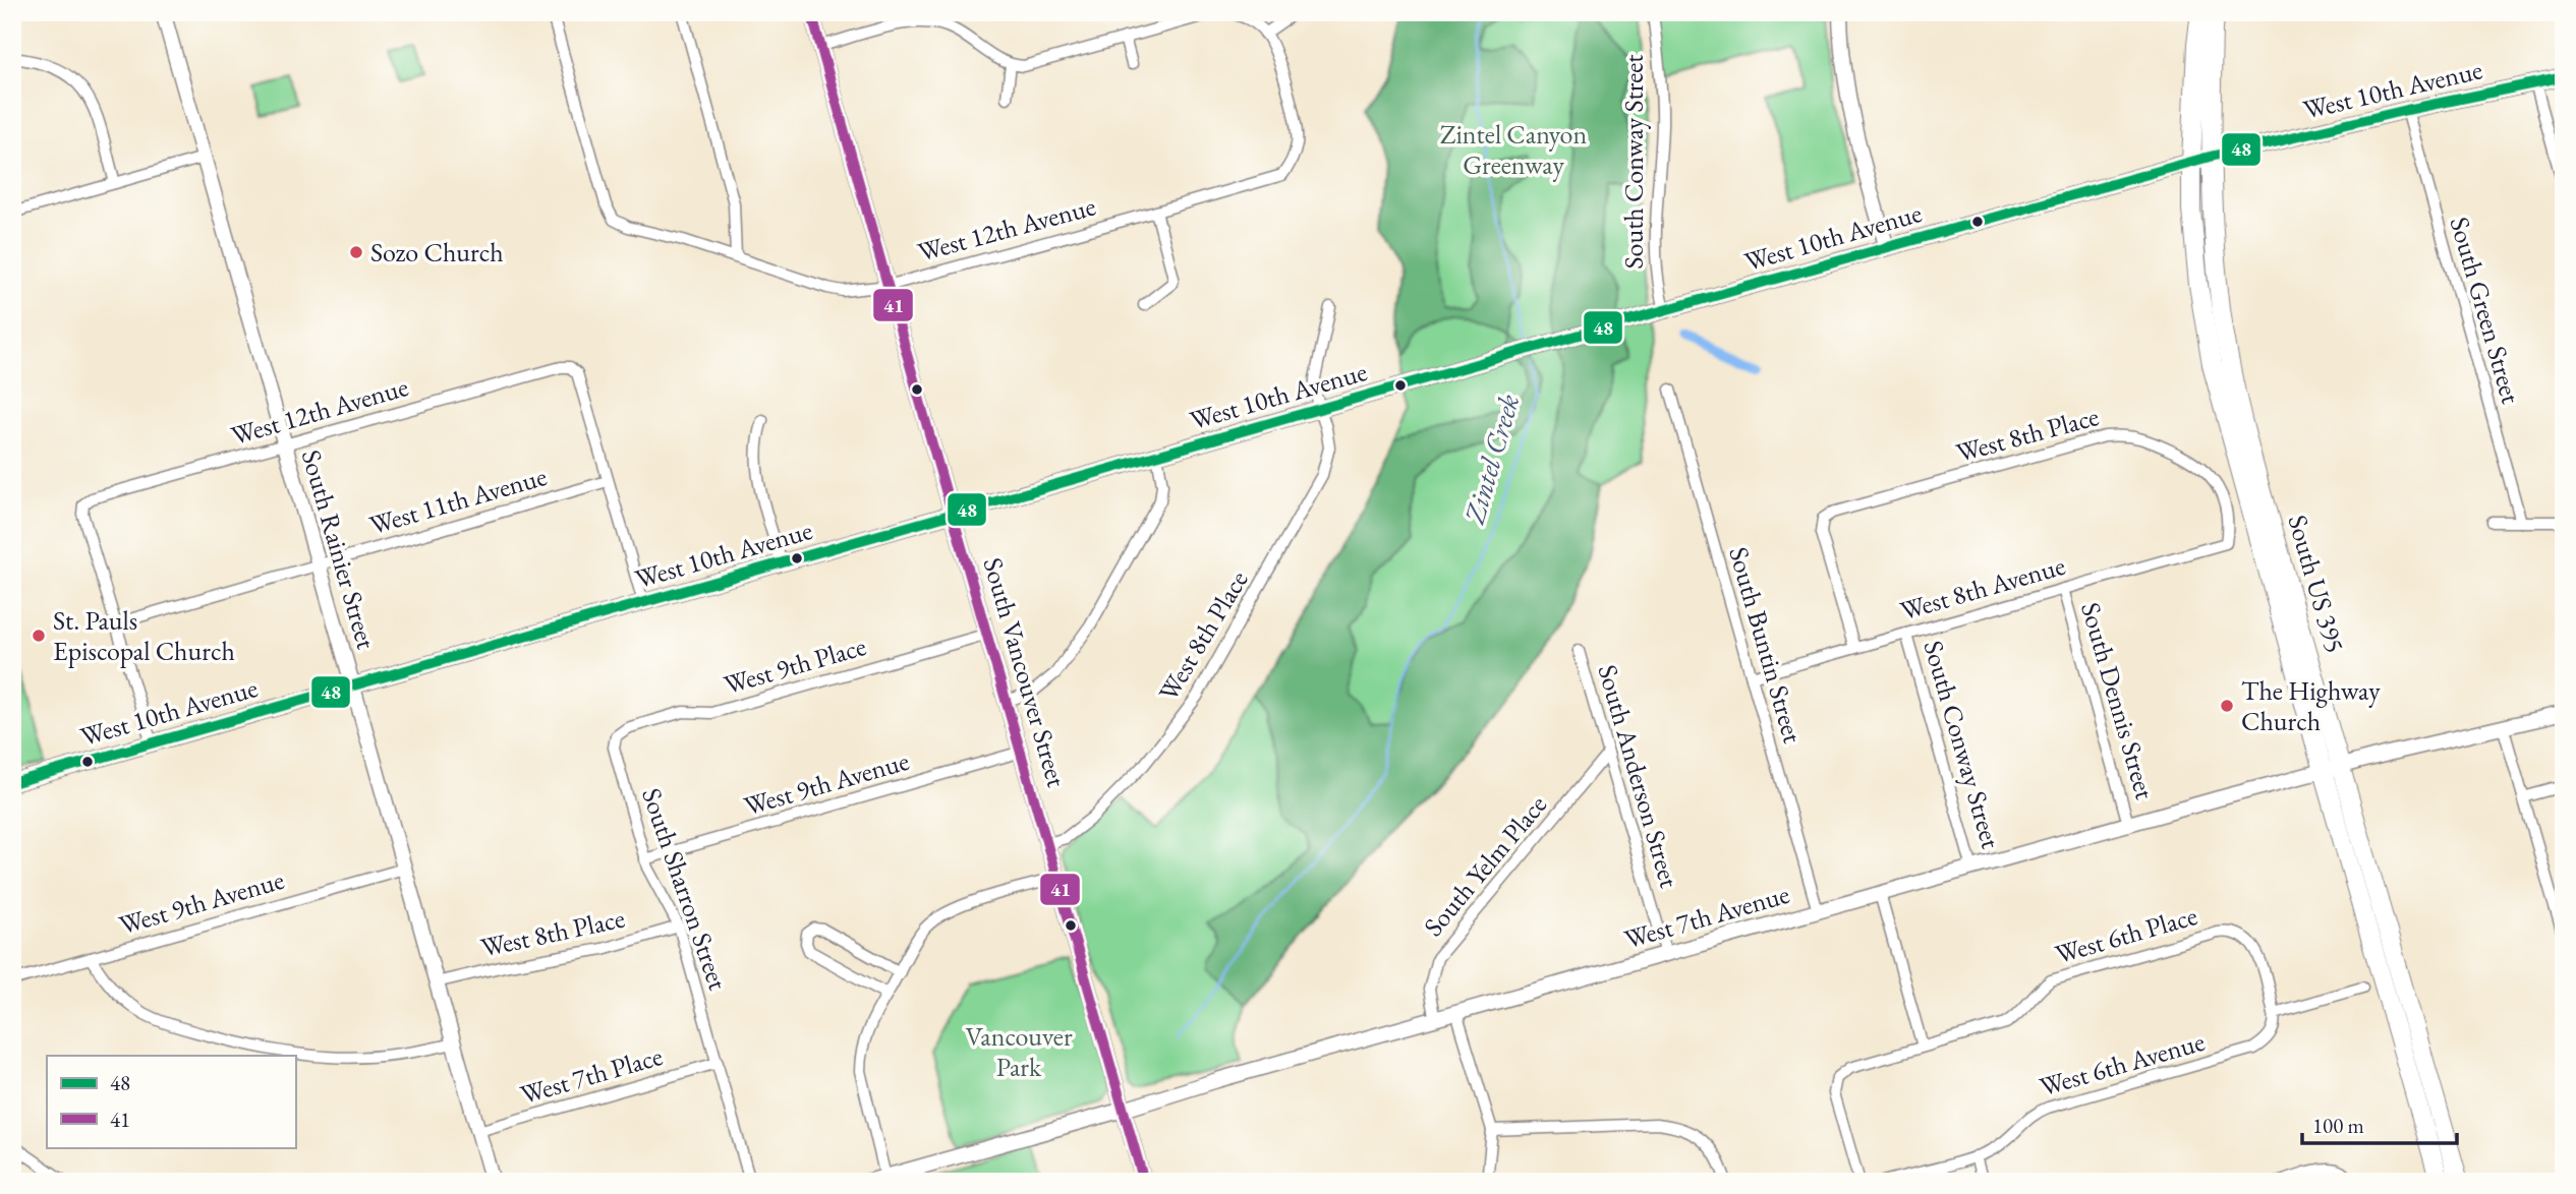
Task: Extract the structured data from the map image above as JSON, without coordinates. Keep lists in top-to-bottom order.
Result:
{
  "streets": {
    "highway": ["South US 395"],
    "main road": ["West 10th Avenue"],
    "street": [
      "South Conway Street",
      "West 12th Avenue",
      "South Green Street",
      "West 8th Place",
      "West 11th Avenue",
      "South Rainier Street",
      "West 8th Avenue",
      "South Buntin Street",
      "West 9th Place",
      "South Vancouver Street",
      "South Dennis Street",
      "South Anderson Street",
      "West 9th Avenue",
      "South Yelm Place",
      "South Sharron Street",
      "West 7th Avenue",
      "West 6th Place",
      "West 6th Avenue",
      "West 7th Place"
    ]
  },
  "crossings": [
    ["West 10th Avenue", "South Conway Street"],
    ["West 10th Avenue", "South Green Street"],
    ["West 10th Avenue", "West 8th Place"],
    ["West 10th Avenue", "South Rainier Street"],
    ["West 10th Avenue", "South US 395"],
    ["West 10th Avenue", "South Vancouver Street"],
    ["South Conway Street", "West 8th Avenue"],
    ["South Conway Street", "West 7th Avenue"],
    ["West 12th Avenue", "West 11th Avenue"],
    ["West 12th Avenue", "South Rainier Street"],
    ["West 12th Avenue", "South Vancouver Street"],
    ["West 8th Place", "South Rainier Street"],
    ["West 8th Place", "West 8th Avenue"],
    ["West 8th Place", "South Vancouver Street"],
    ["West 8th Place", "South Sharron Street"],
    ["West 11th Avenue", "South Rainier Street"],
    ["South Rainier Street", "West 9th Avenue"],
    ["South Rainier Street", "West 7th Place"],
    ["South US 395", "West 7th Avenue"],
    ["West 8th Avenue", "South Buntin Street"],
    ["West 8th Avenue", "South Dennis Street"],
    ["South Buntin Street", "West 7th Avenue"],
    ["West 9th Place", "South Vancouver Street"],
    ["West 9th Place", "South Sharron Street"],
    ["South Vancouver Street", "West 9th Avenue"],
    ["South Vancouver Street", "West 7th Avenue"],
    ["South Dennis Street", "West 7th Avenue"],
    ["South Anderson Street", "South Yelm Place"],
    ["South Anderson Street", "West 7th Avenue"],
    ["West 9th Avenue", "South Sharron Street"],
    ["South Yelm Place", "West 7th Avenue"],
    ["South Sharron Street", "West 7th Place"],
    ["West 6th Place", "West 6th Avenue"]
  ],
  "water": ["Zintel Creek"],
  "parks": ["Zintel Canyon Greenway", "Vancouver Park"],
  "places": ["Sozo Church", "St. Pauls Episcopal Church", "The Highway Church"],
  "lines": ["transit line 41", "transit line 48"],
  "legend": ["48", "41"],
  "scale_bar": "100 m"
}
